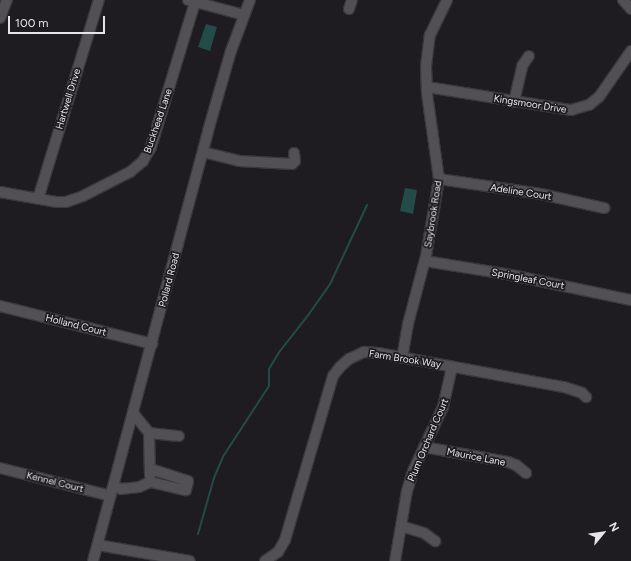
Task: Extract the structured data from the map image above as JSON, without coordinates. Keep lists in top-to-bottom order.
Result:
{
  "streets": {
    "street": [
      "Hartwell Drive",
      "Kingsmoor Drive",
      "Buckhead Lane",
      "Adeline Court",
      "Saybrook Road",
      "Springleaf Court",
      "Pollard Road",
      "Holland Court",
      "Farm Brook Way",
      "Plum Orchard Court",
      "Maurice Lane",
      "Kennel Court"
    ]
  },
  "crossings": [
    ["Hartwell Drive", "Buckhead Lane"],
    ["Kingsmoor Drive", "Saybrook Road"],
    ["Adeline Court", "Saybrook Road"],
    ["Saybrook Road", "Springleaf Court"],
    ["Saybrook Road", "Farm Brook Way"],
    ["Pollard Road", "Holland Court"],
    ["Pollard Road", "Kennel Court"],
    ["Farm Brook Way", "Plum Orchard Court"],
    ["Plum Orchard Court", "Maurice Lane"]
  ],
  "scale_bar": "100 m",
  "north": "top right"
}
